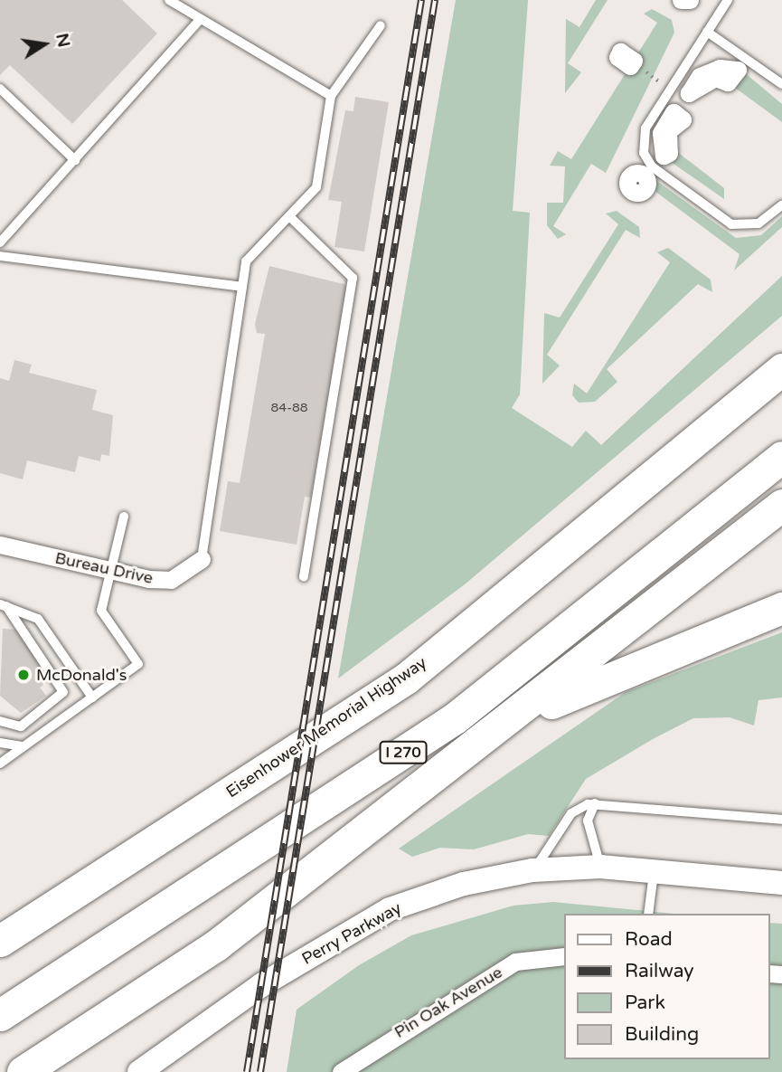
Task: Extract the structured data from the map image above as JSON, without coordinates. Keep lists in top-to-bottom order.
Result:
{
  "streets": {
    "highway": ["Eisenhower Memorial Highway", "I 270"],
    "street": ["Bureau Drive", "Perry Parkway", "Pin Oak Avenue"]
  },
  "places": ["McDonald's"],
  "house_numbers": ["84-88"],
  "legend": [
    "Road",
    "Railway",
    "Park",
    "Building"
  ],
  "north": "right"
}
